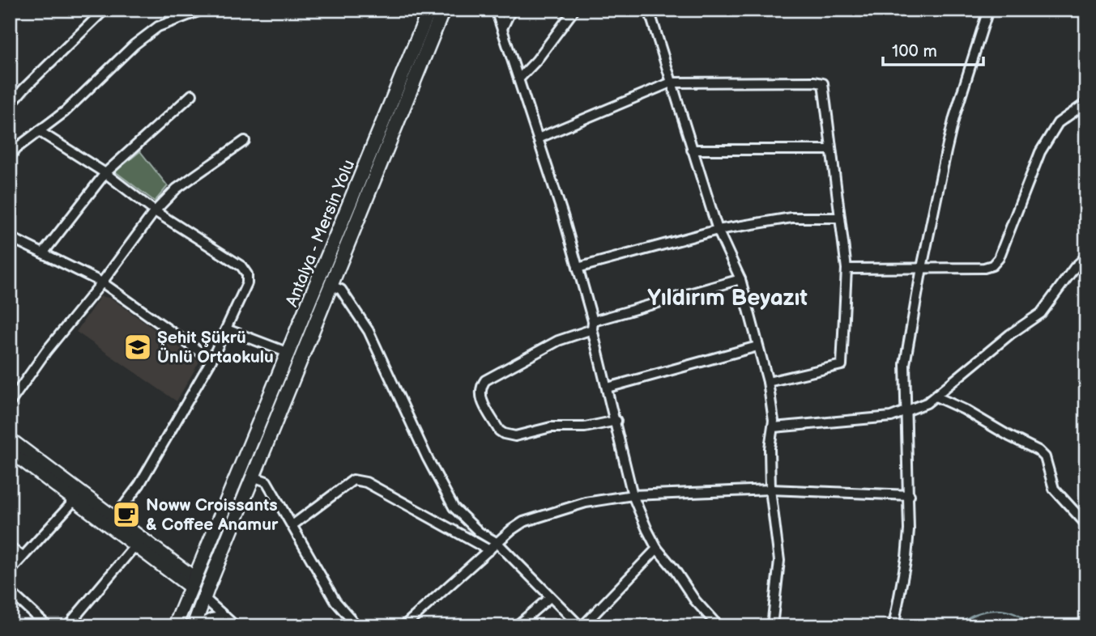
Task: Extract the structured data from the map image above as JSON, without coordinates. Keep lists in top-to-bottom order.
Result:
{
  "streets": {
    "highway": ["Antalya - Mersin Yolu"]
  },
  "districts": ["Yıldırım Beyazıt"],
  "places": {
    "school or university": ["Şehit Şükrü Ünlü Ortaokulu"],
    "cafe": ["Noww Croissants & Coffee Anamur"]
  },
  "scale_bar": "100 m"
}
